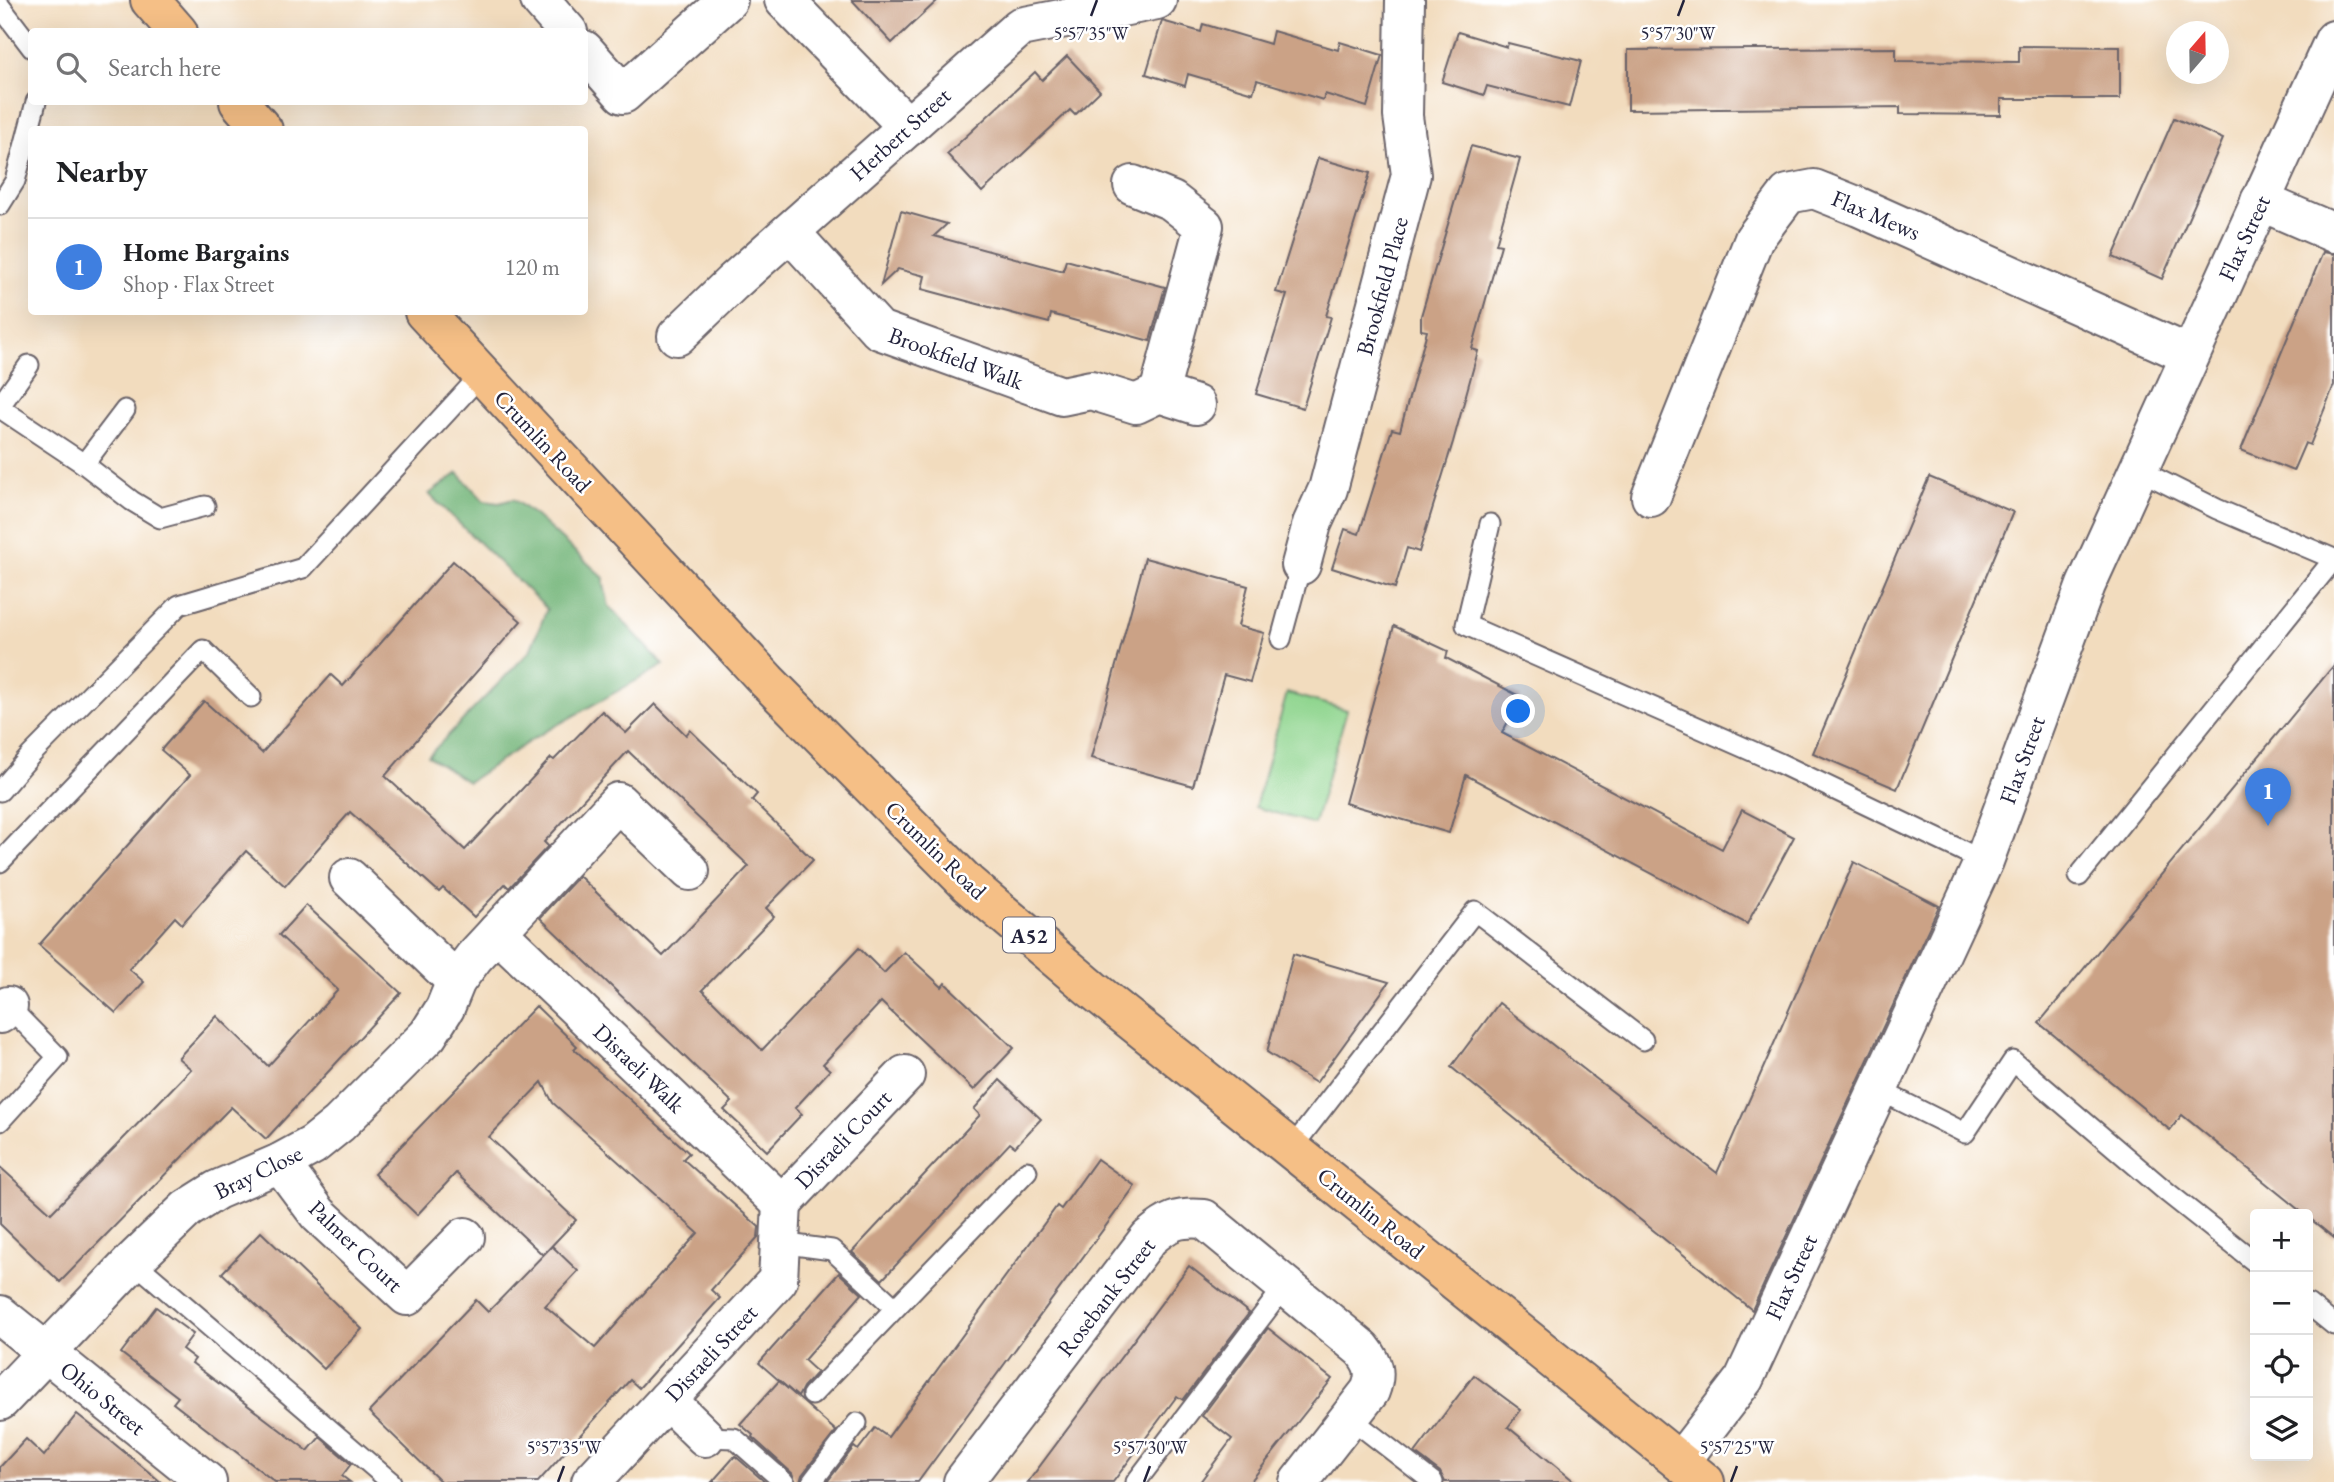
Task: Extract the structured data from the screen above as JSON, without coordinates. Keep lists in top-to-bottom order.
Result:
{
  "streets": {
    "main road": ["Crumlin Road", "A52"],
    "street": [
      "Herbert Street",
      "Flax Mews",
      "Flax Street",
      "Brookfield Place",
      "Brookfield Walk",
      "Disraeli Walk",
      "Disraeli Court",
      "Bray Close",
      "Palmer Court",
      "Rosebank Street",
      "Disraeli Street",
      "Ohio Street"
    ]
  },
  "crossings": [
    ["Herbert Street", "Brookfield Walk"],
    ["Flax Mews", "Flax Street"],
    ["Flax Street", "Crumlin Road"],
    ["Disraeli Walk", "Disraeli Court"],
    ["Disraeli Walk", "Bray Close"],
    ["Disraeli Walk", "Disraeli Street"],
    ["Disraeli Court", "Disraeli Street"],
    ["Bray Close", "Palmer Court"],
    ["Bray Close", "Ohio Street"]
  ],
  "north": "top",
  "page": {
    "search": "Search here",
    "heading": "Nearby",
    "list": [
      {
        "mark": "1",
        "name": "Home Bargains",
        "note": "Shop · Flax Street",
        "value": "120 m"
      }
    ],
    "pins": "1",
    "map_buttons": ["+", "−"]
  },
  "coordinates": ["5°57'35\"W", "5°57'30\"W", "5°57'25\"W"]
}
